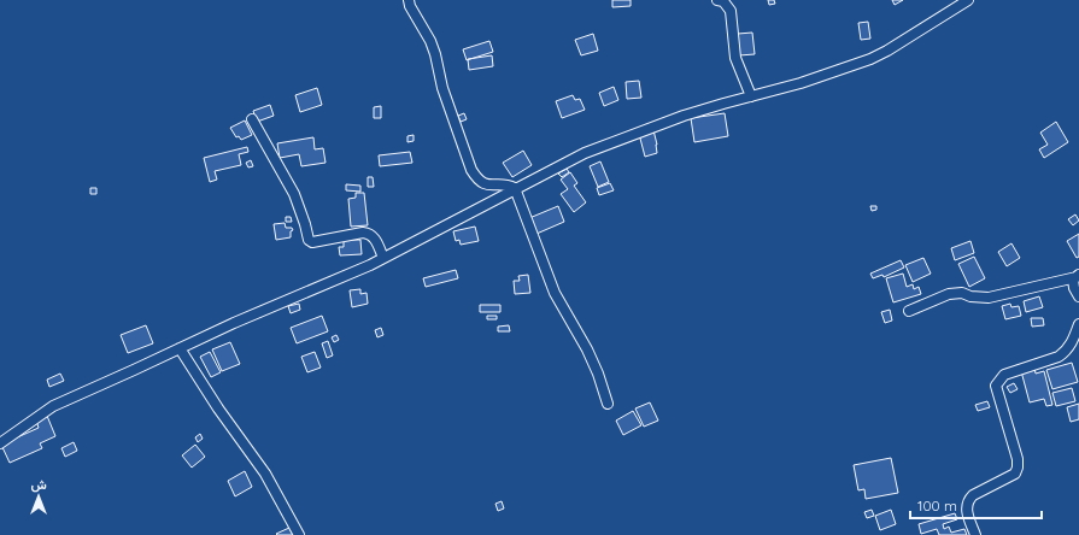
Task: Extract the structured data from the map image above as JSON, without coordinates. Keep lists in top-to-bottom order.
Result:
{
  "scale_bar": "100 m",
  "north": "top"
}
